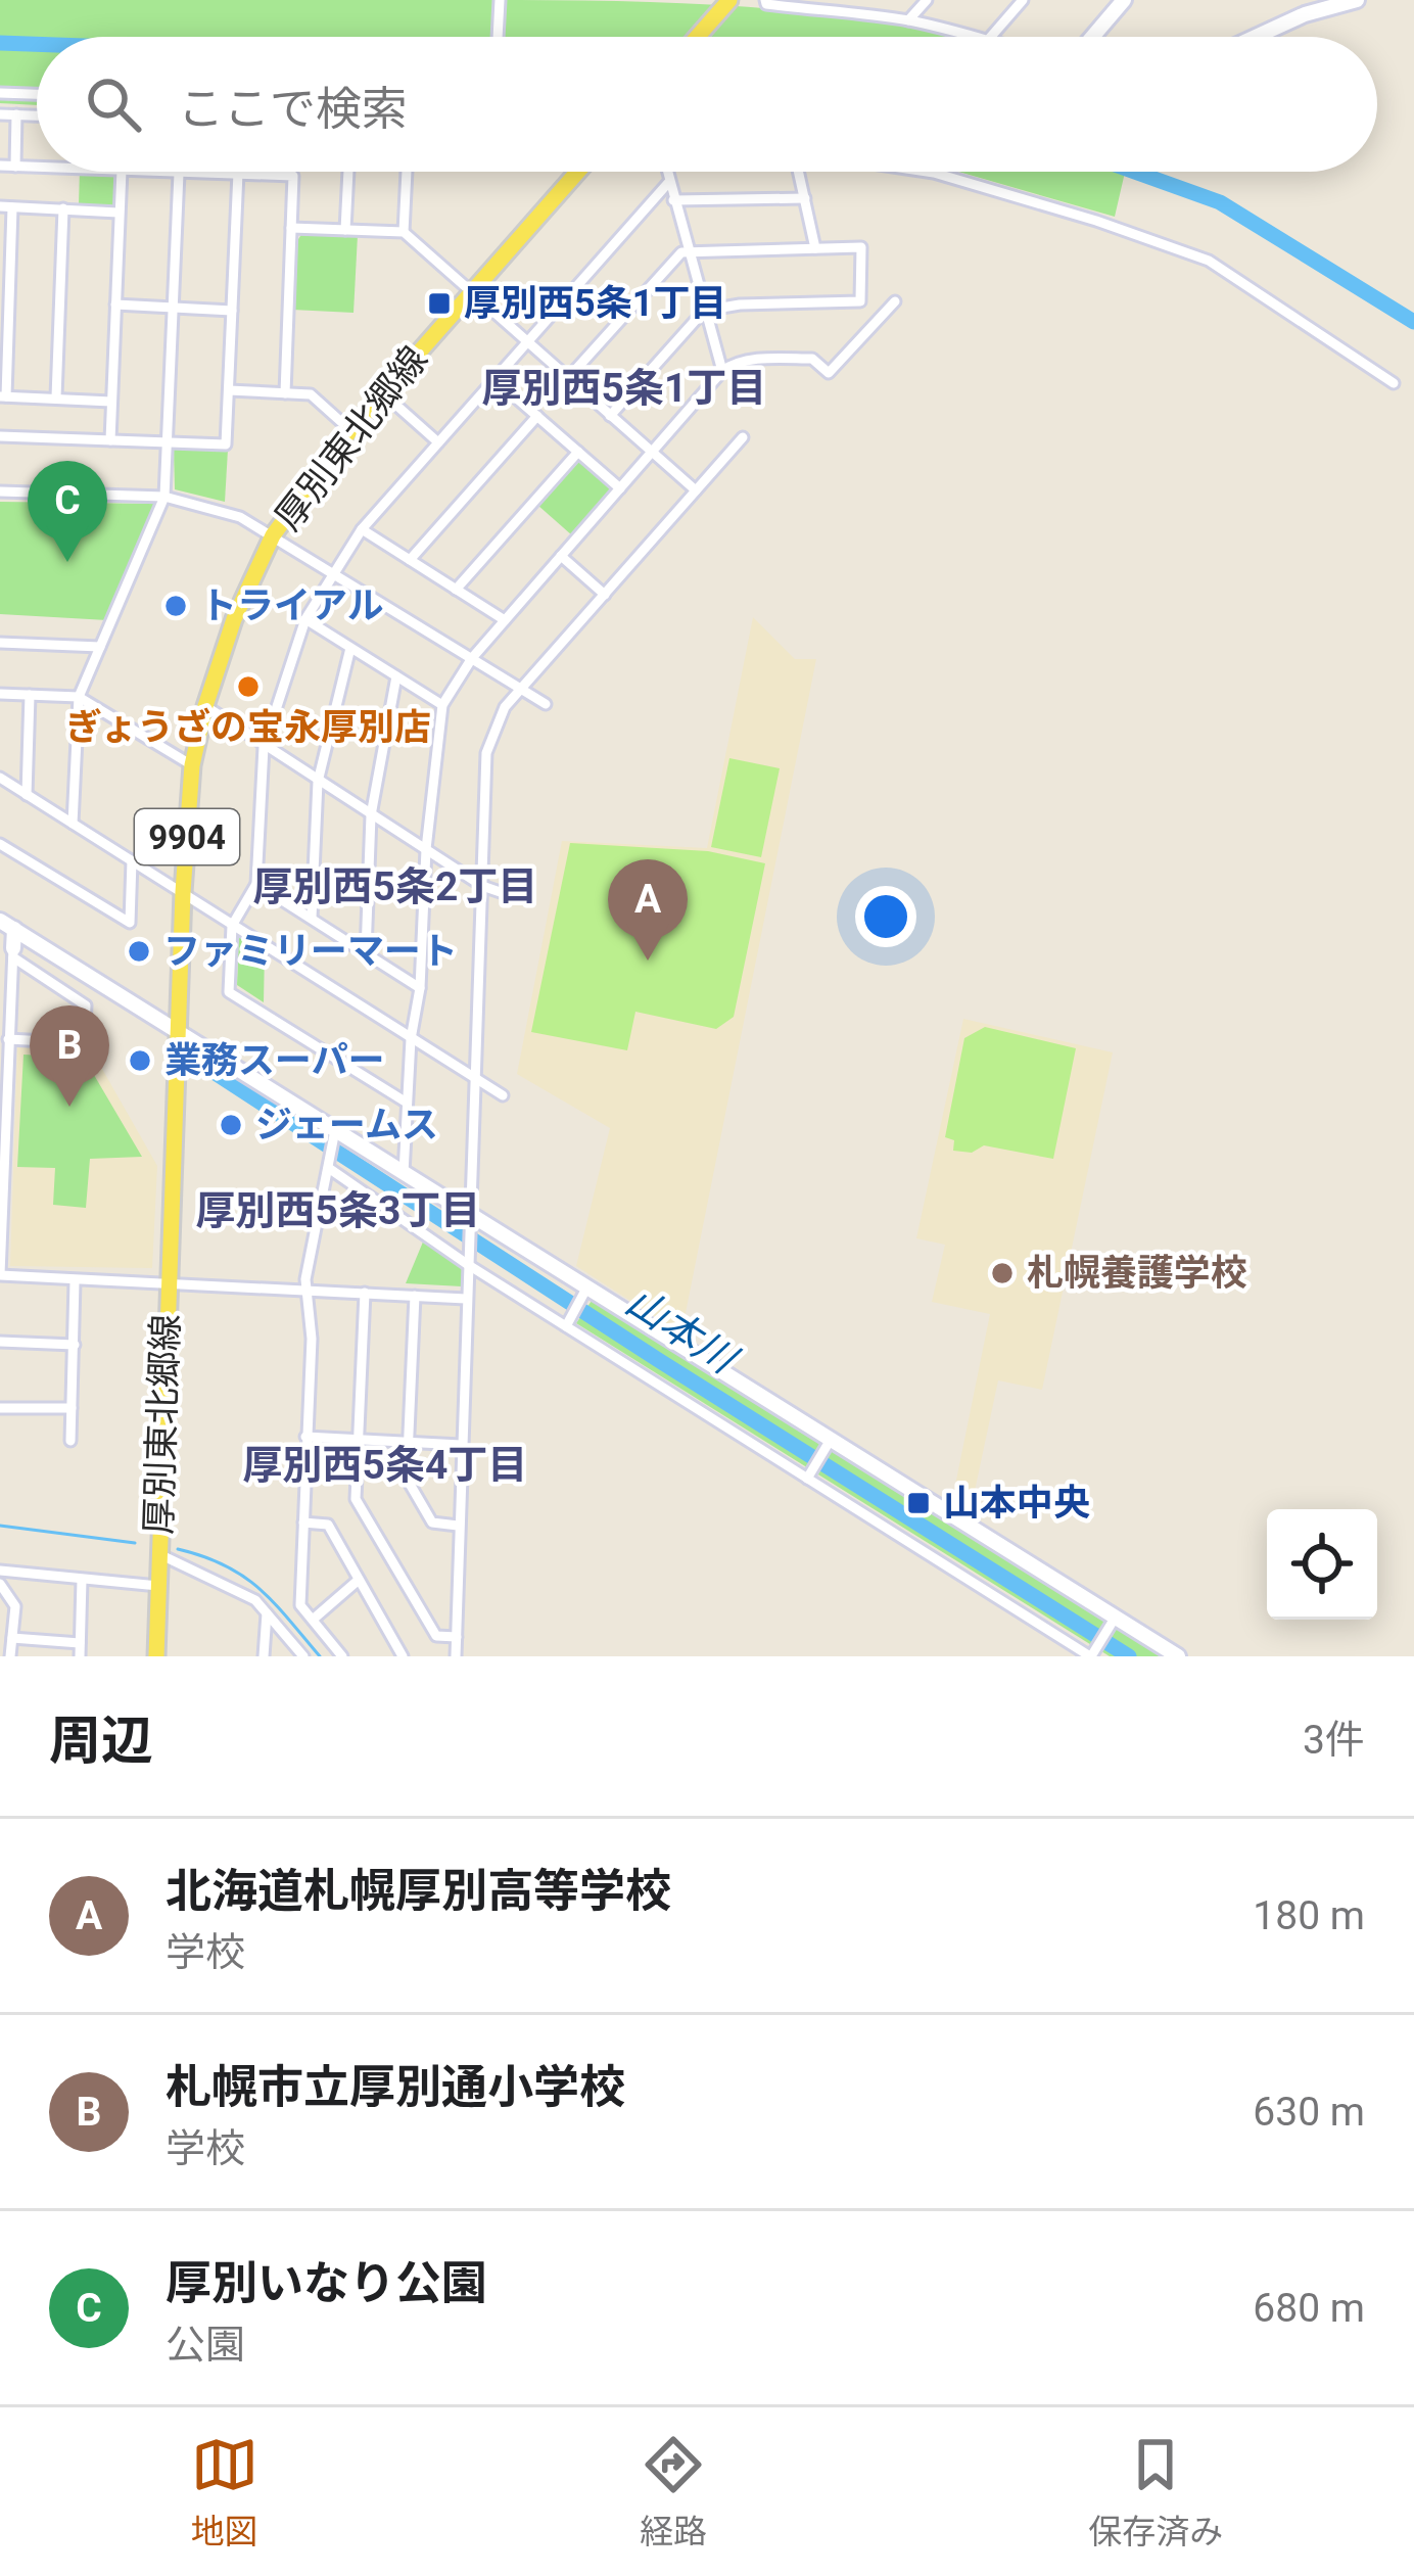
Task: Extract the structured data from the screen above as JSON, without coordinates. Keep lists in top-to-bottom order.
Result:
{
  "streets": {
    "main road": ["厚別東北郷線", "9904"]
  },
  "districts": [
    "厚別西5条1丁目",
    "厚別西5条2丁目",
    "厚別西5条3丁目",
    "厚別西5条4丁目"
  ],
  "water": ["山本川"],
  "places": {
    "transit": ["厚別西5条1丁目", "山本中央"],
    "other": [
      "トライアル",
      "ぎょうざの宝永厚別店",
      "ファミリーマート",
      "業務スーパー",
      "ジェームス",
      "札幌養護学校"
    ]
  },
  "page": {
    "search": "ここで検索",
    "pins": ["C", "A", "B"],
    "heading": ["周辺", "3件"],
    "list": [
      {
        "mark": "A",
        "name": "北海道札幌厚別高等学校",
        "note": "学校",
        "value": "180 m"
      },
      {
        "mark": "B",
        "name": "札幌市立厚別通小学校",
        "note": "学校",
        "value": "630 m"
      },
      {
        "mark": "C",
        "name": "厚別いなり公園",
        "note": "公園",
        "value": "680 m"
      }
    ],
    "nav": ["地図", "経路", "保存済み"]
  }
}
